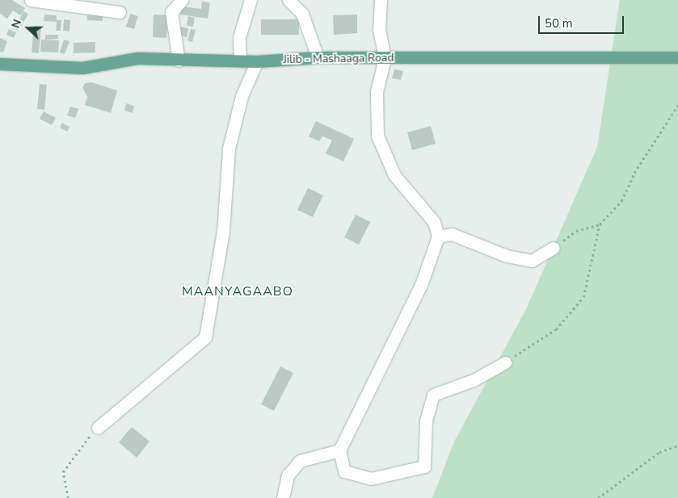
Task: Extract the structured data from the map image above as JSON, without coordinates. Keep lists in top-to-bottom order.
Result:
{
  "streets": {
    "main road": ["Jilib - Mashaaga Road"]
  },
  "districts": ["MAANYAGAABO"],
  "scale_bar": "50 m",
  "north": "left"
}
